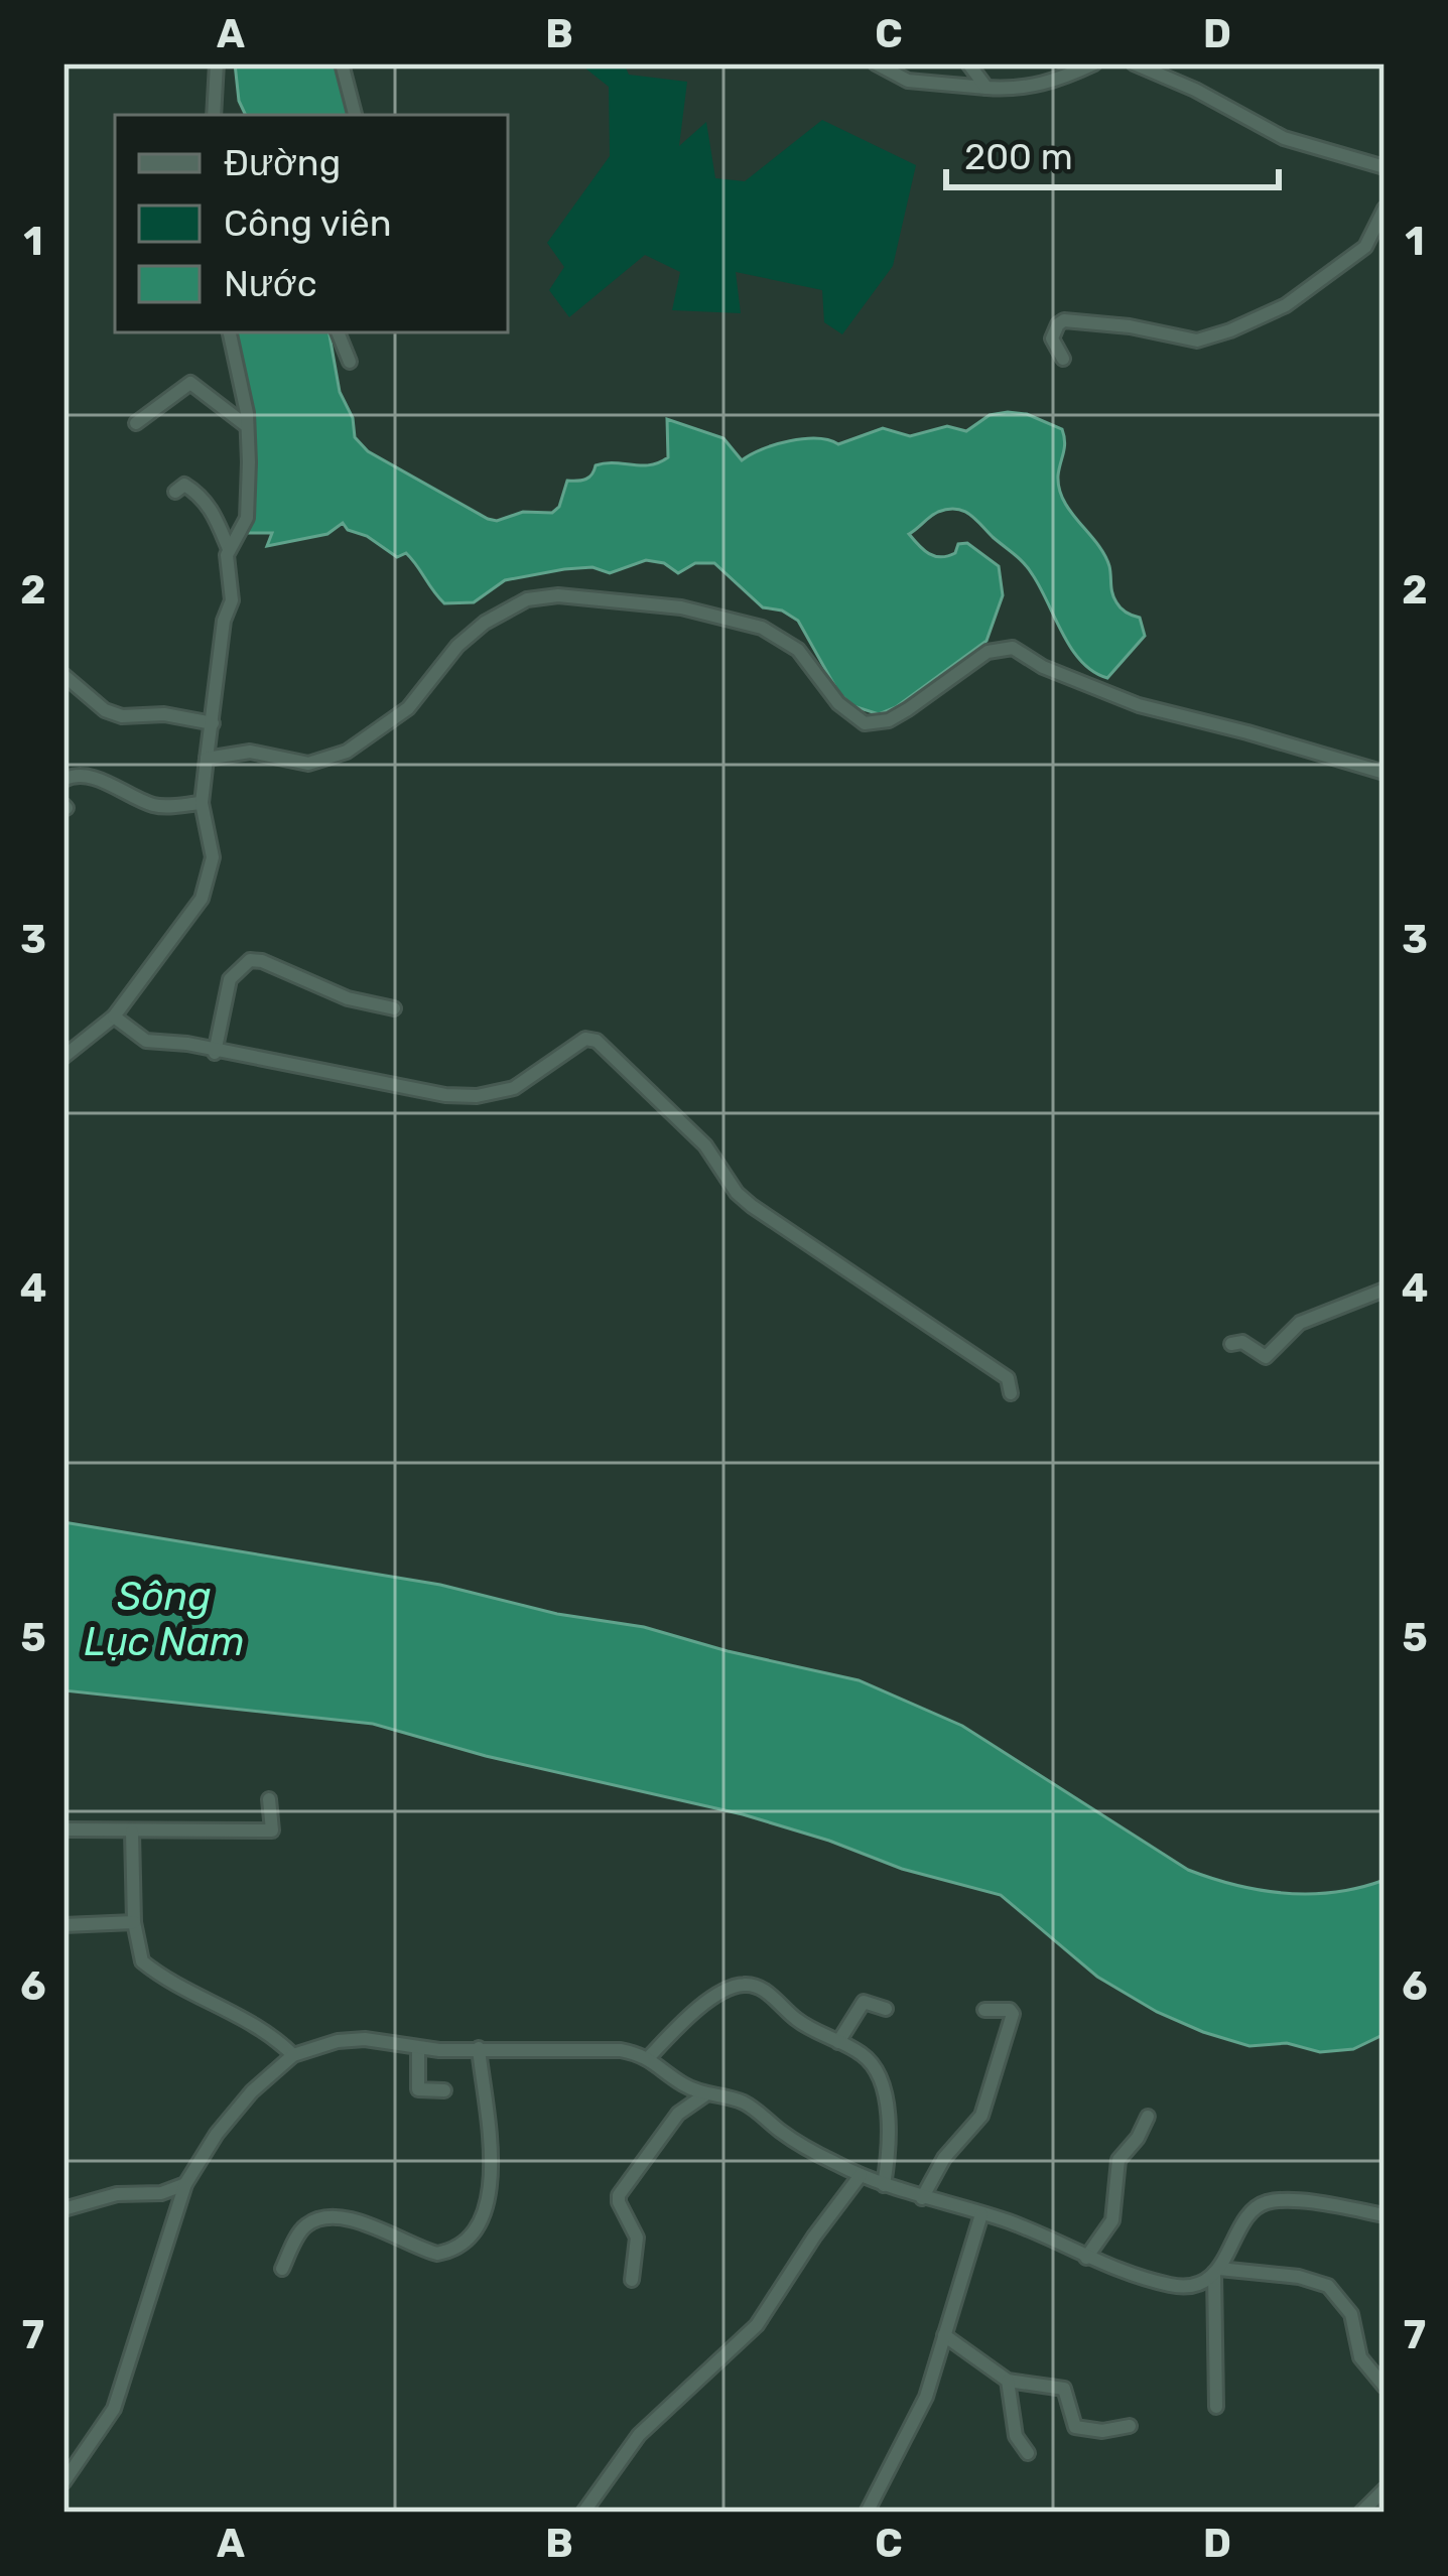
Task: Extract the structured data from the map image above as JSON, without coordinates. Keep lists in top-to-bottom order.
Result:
{
  "water": ["Sông Lục Nam"],
  "legend": ["Đường", "Công viên", "Nước"],
  "scale_bar": "200 m",
  "grid": {
    "columns": [
      "A",
      "B",
      "C",
      "D"
    ],
    "rows": [
      "1",
      "2",
      "3",
      "4",
      "5",
      "6",
      "7"
    ]
  }
}
